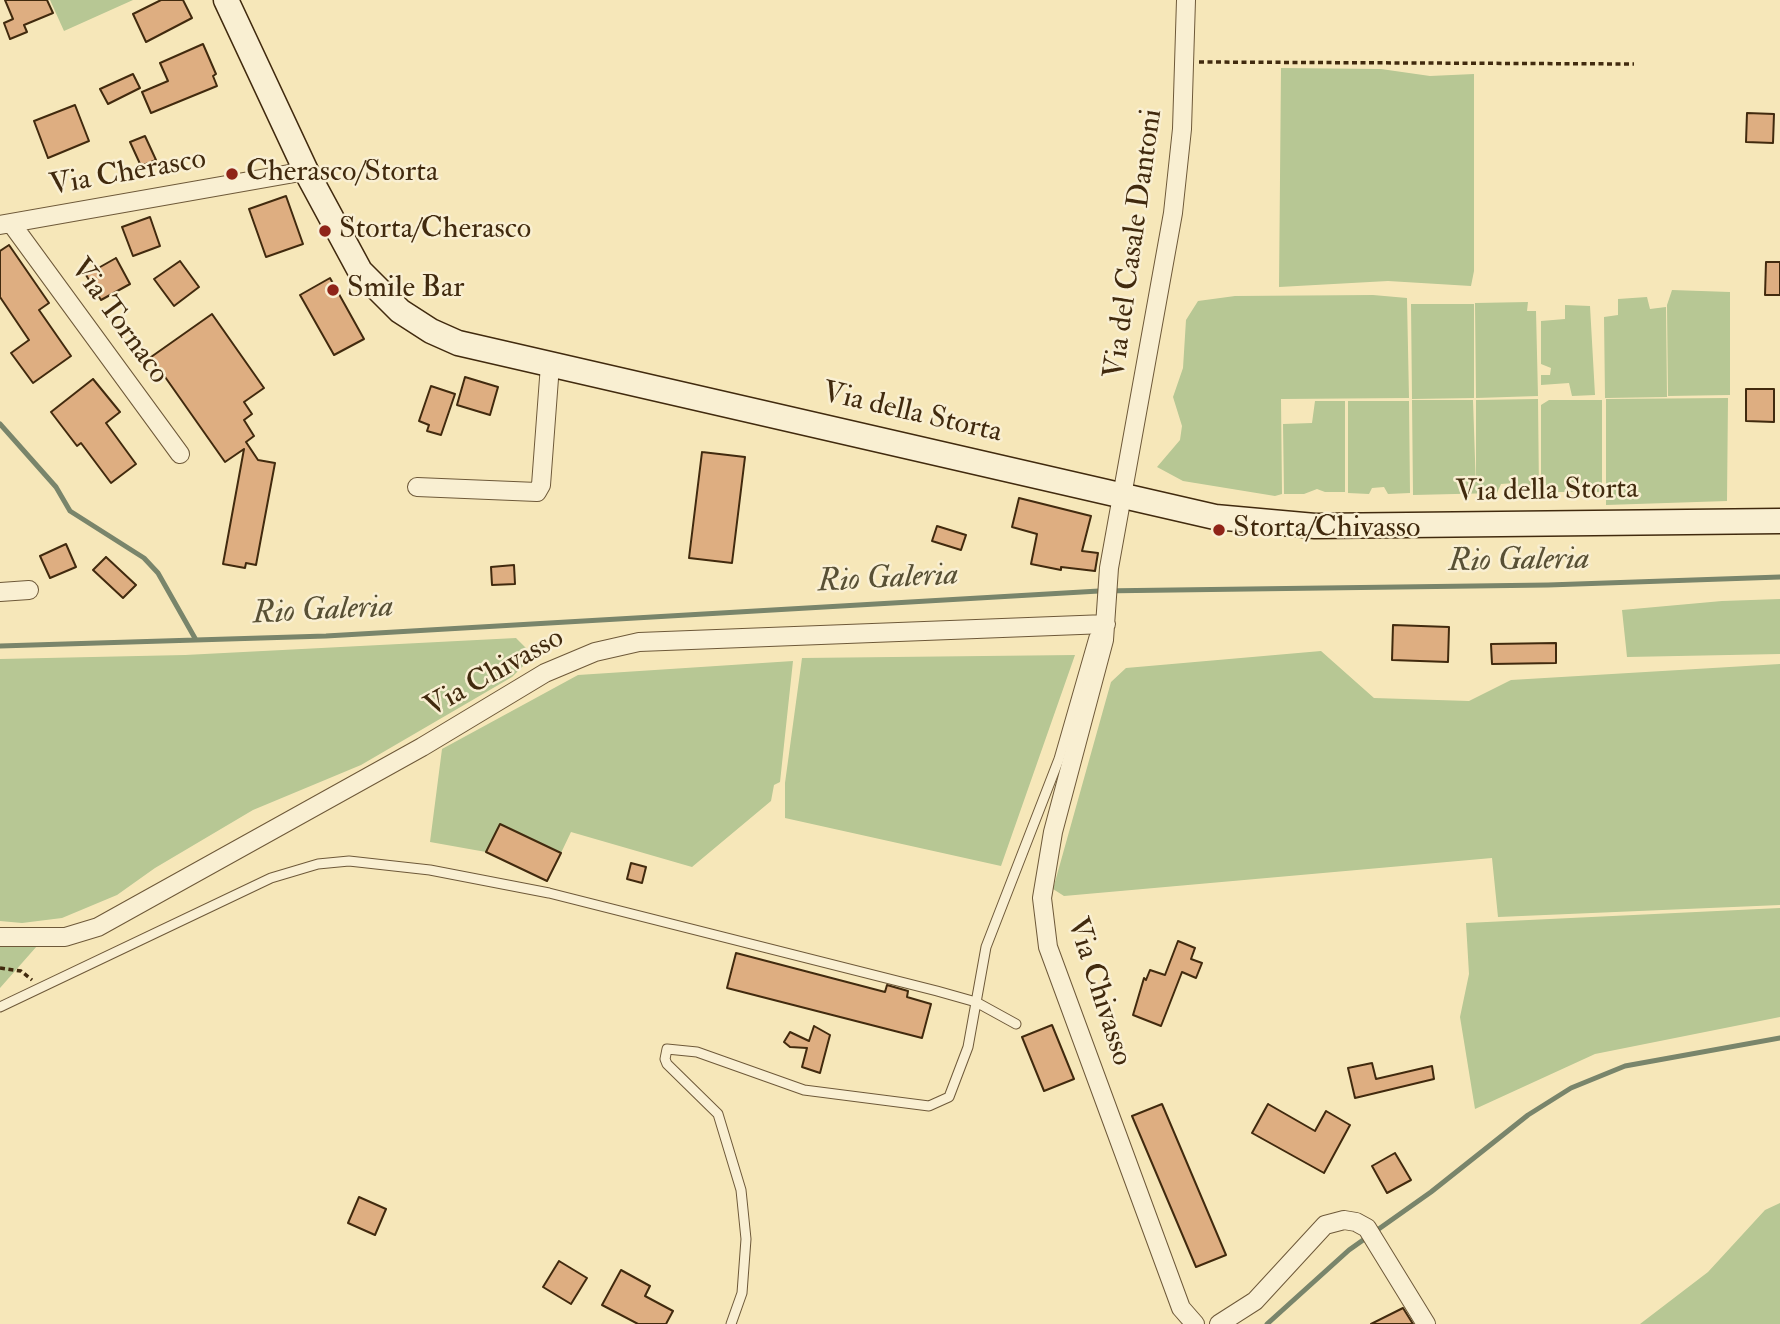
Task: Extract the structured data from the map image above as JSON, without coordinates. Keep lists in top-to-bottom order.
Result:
{
  "streets": {
    "main road": ["Via della Storta"],
    "street": [
      "Via Cherasco",
      "Via del Casale Dantoni",
      "Via Tornaco",
      "Via Chivasso"
    ]
  },
  "crossings": [
    ["Via Cherasco", "Via Tornaco"],
    ["Via Cherasco", "Via della Storta"],
    ["Via del Casale Dantoni", "Via della Storta"],
    ["Via del Casale Dantoni", "Via Chivasso"],
    ["Via della Storta", "Via Chivasso"]
  ],
  "water": ["Rio Galeria"],
  "places": [
    "Cherasco/Storta",
    "Storta/Cherasco",
    "Smile Bar",
    "Storta/Chivasso"
  ]
}
